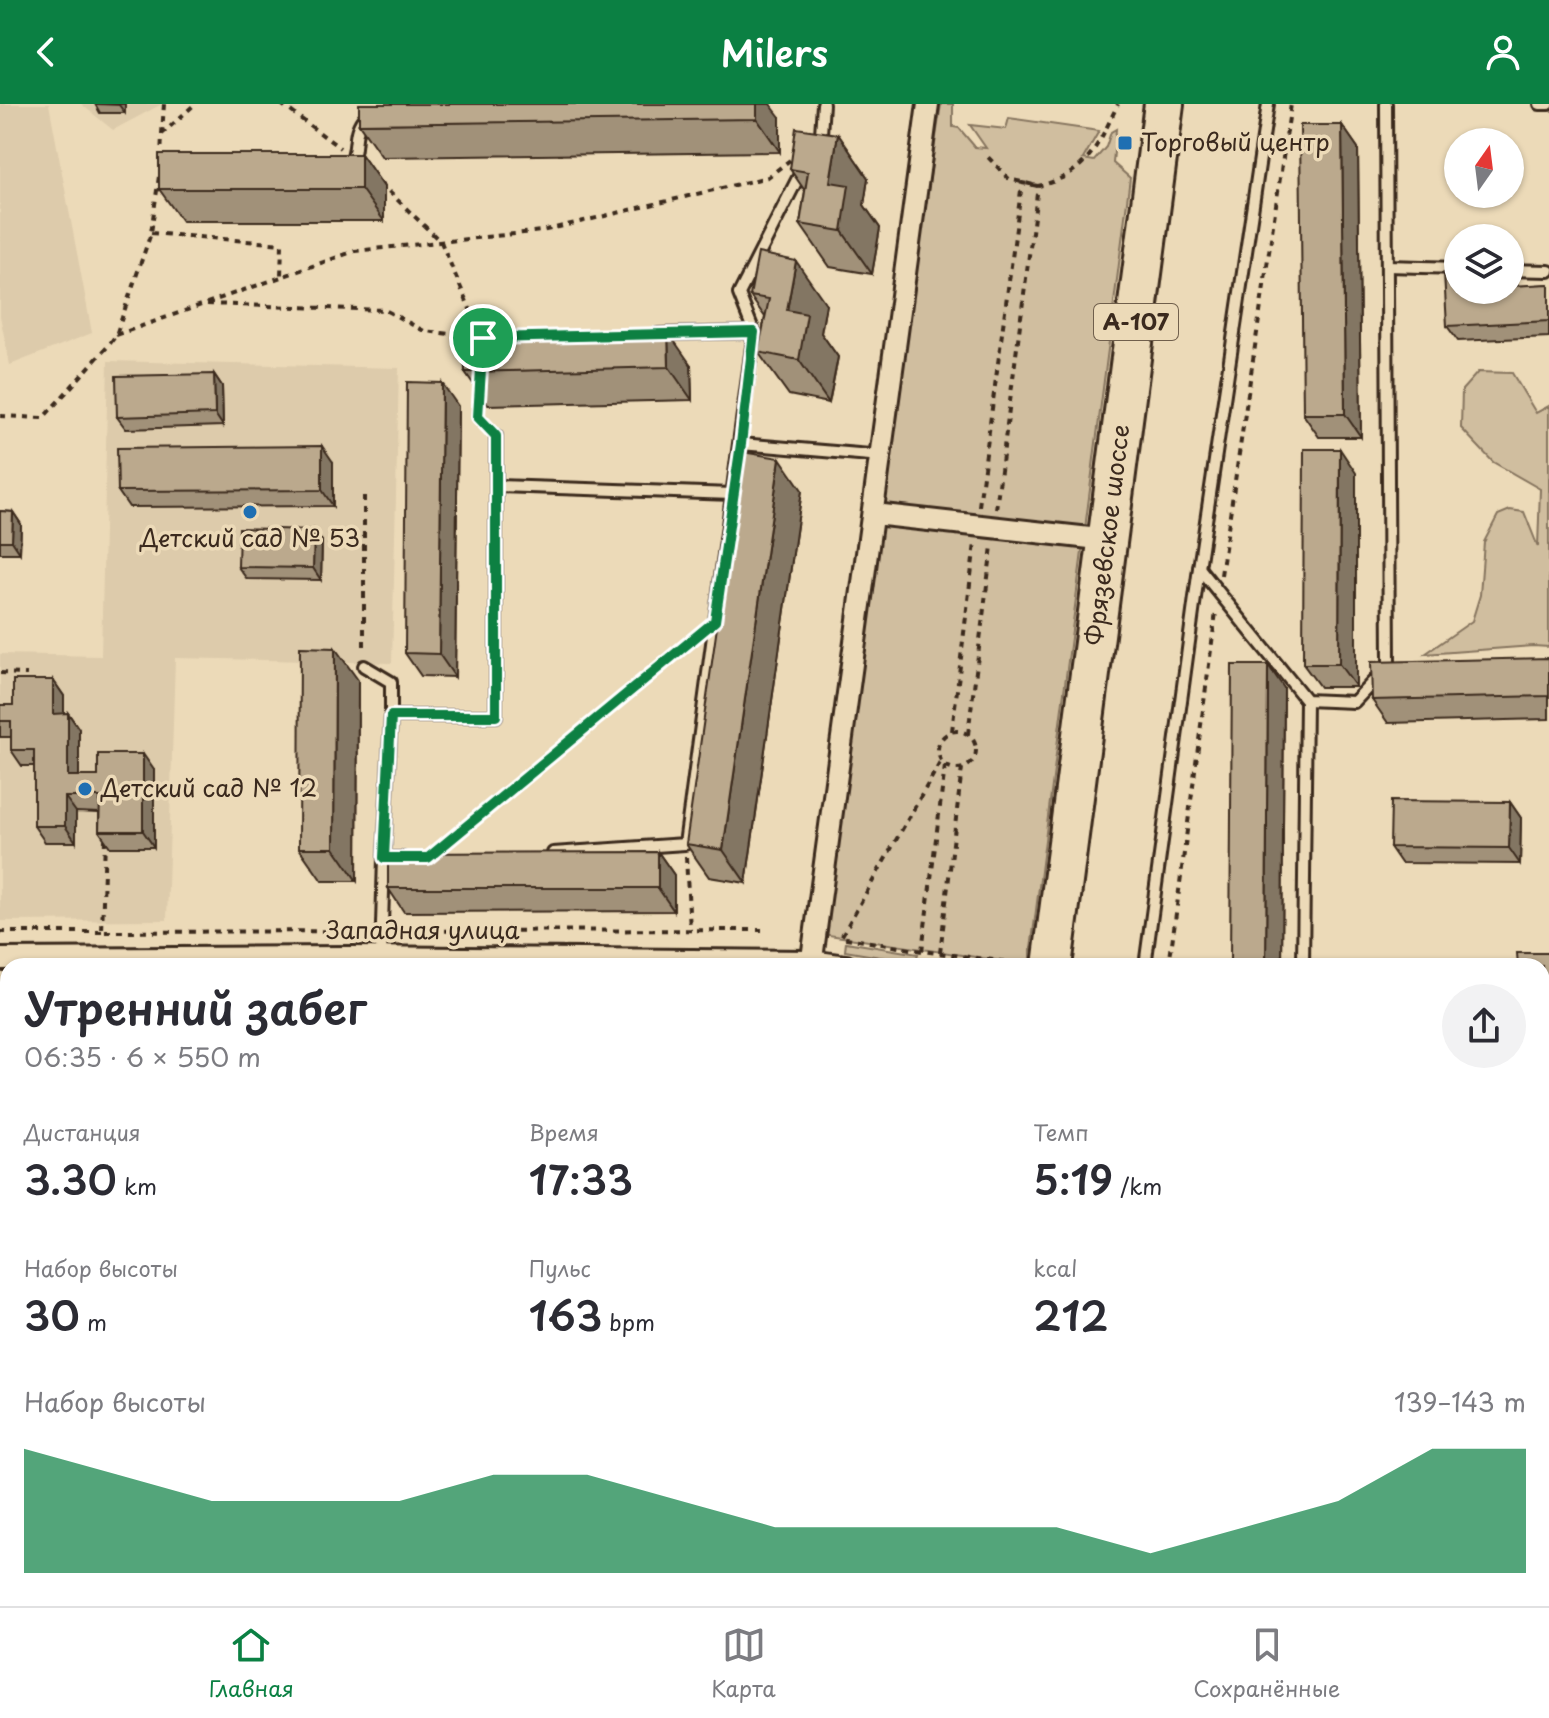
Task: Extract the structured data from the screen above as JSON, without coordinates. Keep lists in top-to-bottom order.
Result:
{
  "streets": {
    "highway": ["А-107", "Фрязевское шоссе"]
  },
  "places": {
    "transit": ["Торговый центр"],
    "other": ["Детский сад № 53", "Детский сад № 12"]
  },
  "north": "top",
  "page": {
    "header": "Milers",
    "heading": ["Утренний забег", "06:35 · 6 × 550 m"],
    "stats": [
      ["Дистанция", "3.30 km"],
      ["Время", "17:33"],
      ["Темп", "5:19 /km"],
      ["Набор высоты", "30 m"],
      ["Пульс", "163 bpm"],
      ["kcal", "212"]
    ],
    "chart": ["Набор высоты", "139–143 m"],
    "tabs": ["Главная", "Карта", "Сохранённые"]
  }
}
